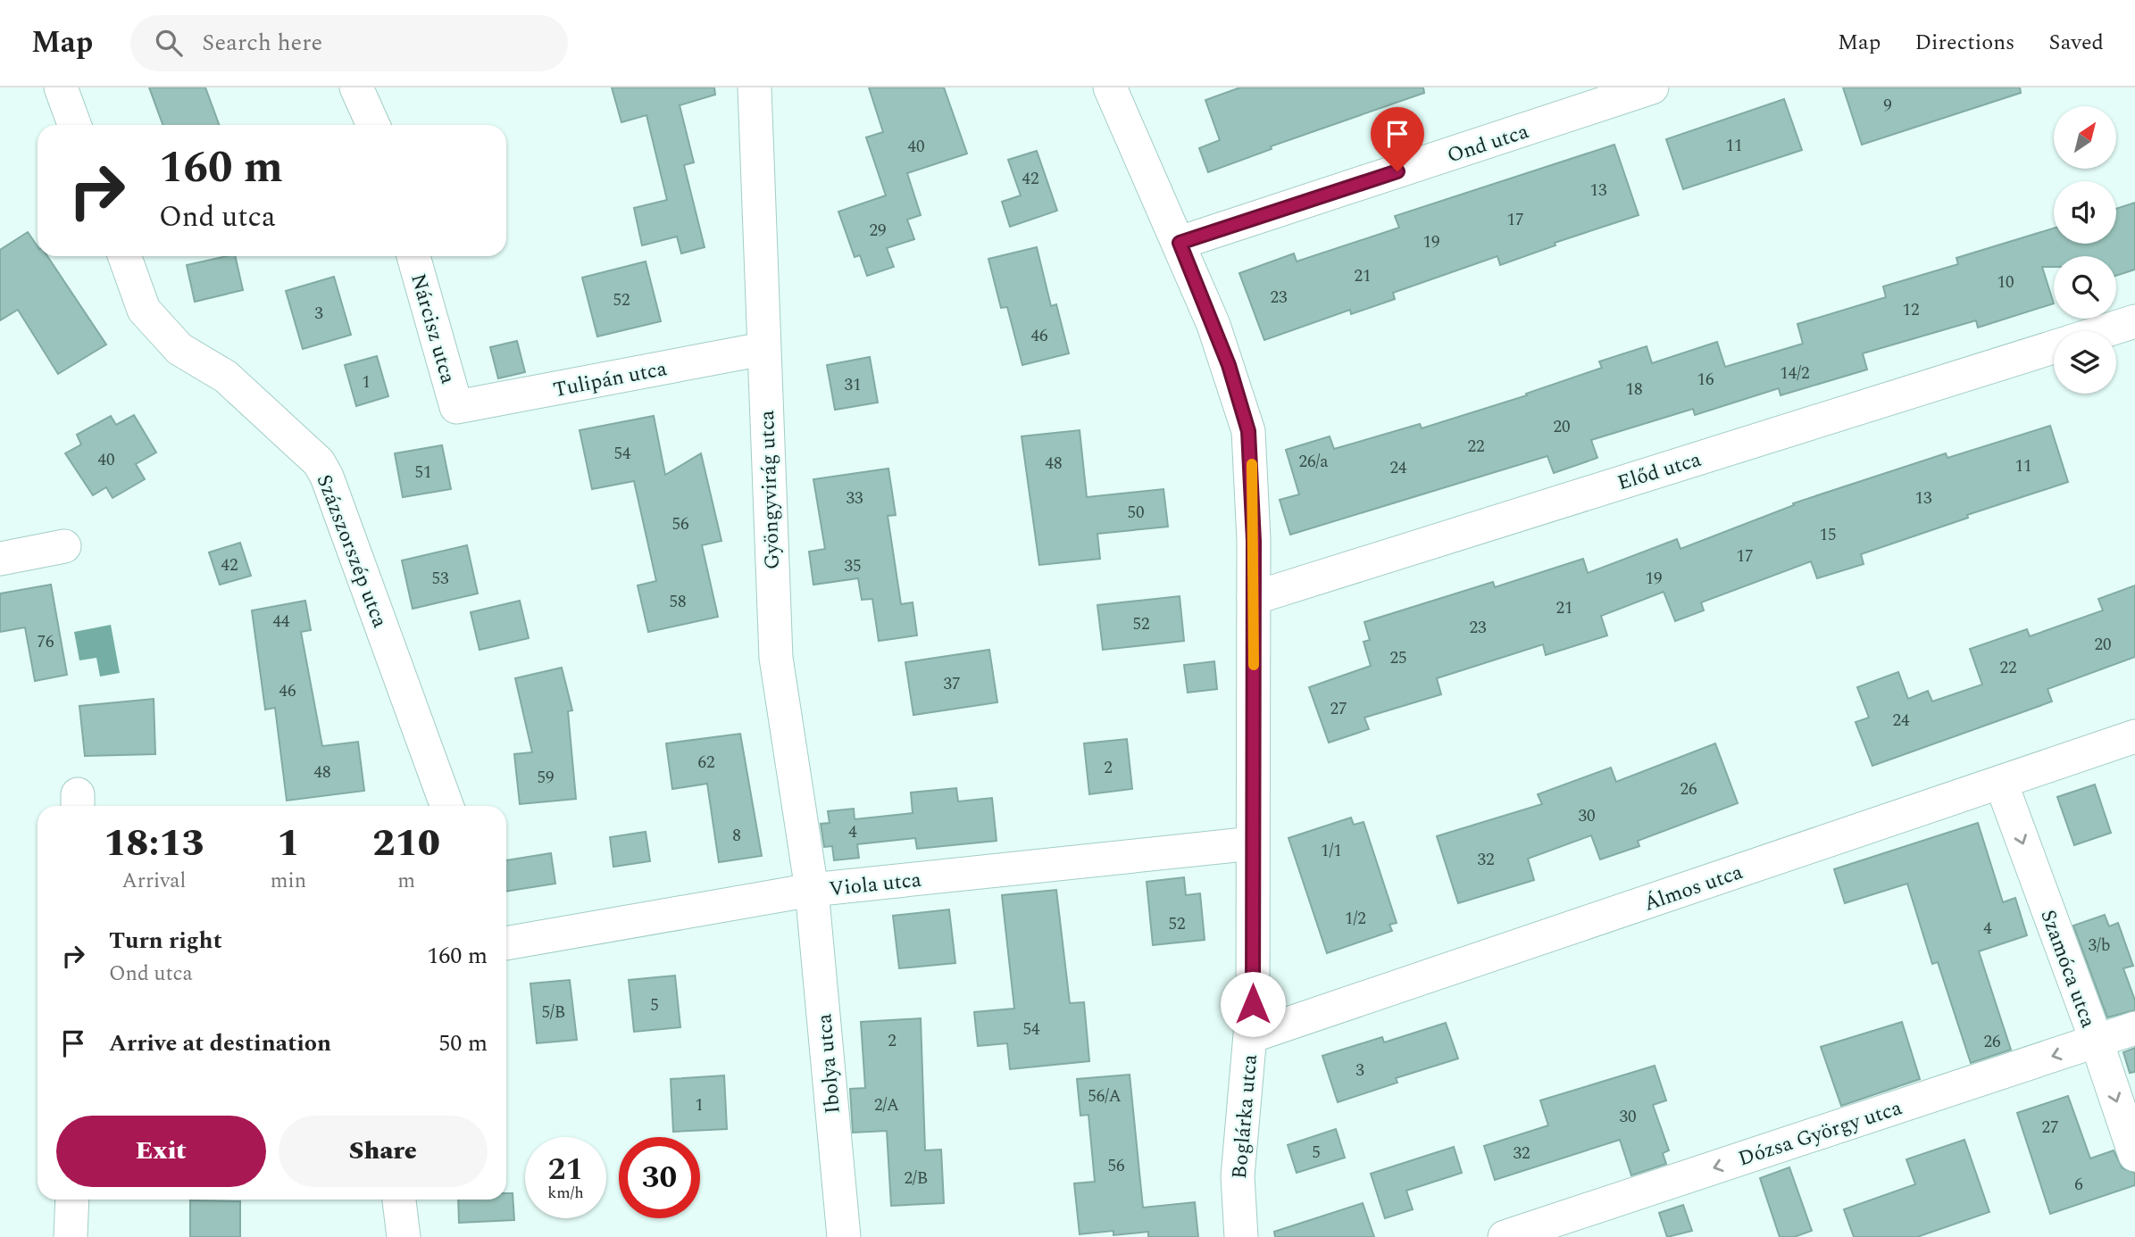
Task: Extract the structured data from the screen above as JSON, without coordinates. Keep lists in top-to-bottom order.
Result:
{
  "streets": {
    "street": [
      "Ond utca",
      "Nárcisz utca",
      "Tulipán utca",
      "Előd utca",
      "Gyöngyvirág utca",
      "Százszorszép utca",
      "Viola utca",
      "Álmos utca",
      "Szamóca utca",
      "Ibolya utca",
      "Boglárka utca",
      "Dózsa György utca"
    ]
  },
  "crossings": [
    ["Ond utca", "Boglárka utca"],
    ["Nárcisz utca", "Tulipán utca"],
    ["Tulipán utca", "Gyöngyvirág utca"],
    ["Előd utca", "Boglárka utca"],
    ["Gyöngyvirág utca", "Viola utca"],
    ["Gyöngyvirág utca", "Ibolya utca"],
    ["Viola utca", "Ibolya utca"],
    ["Viola utca", "Boglárka utca"],
    ["Álmos utca", "Szamóca utca"],
    ["Álmos utca", "Boglárka utca"],
    ["Szamóca utca", "Dózsa György utca"]
  ],
  "one_way": ["Szamóca utca", "Dózsa György utca"],
  "house_numbers": [
    "9",
    "11",
    "40",
    "42",
    "13",
    "17",
    "29",
    "19",
    "21",
    "10",
    "23",
    "52",
    "12",
    "3",
    "46",
    "14/2",
    "16",
    "1",
    "31",
    "18",
    "20",
    "22",
    "54",
    "40",
    "26/a",
    "48",
    "11",
    "24",
    "51",
    "33",
    "13",
    "50",
    "56",
    "15",
    "17",
    "42",
    "35",
    "53",
    "19",
    "58",
    "21",
    "44",
    "52",
    "23",
    "76",
    "20",
    "25",
    "22",
    "37",
    "46",
    "27",
    "24",
    "62",
    "2",
    "48",
    "59",
    "26",
    "30",
    "4",
    "8",
    "1/1",
    "32",
    "1/2",
    "52",
    "4",
    "3/b",
    "5",
    "5/B",
    "54",
    "2",
    "26",
    "3",
    "56/A",
    "1",
    "2/A",
    "30",
    "27",
    "5",
    "32",
    "56",
    "2/B",
    "6"
  ],
  "north": "top right",
  "page": {
    "header": "Map",
    "search": "Search here",
    "nav": ["Map", "Directions", "Saved"],
    "turn": ["160 m", "Ond utca"],
    "eta": [
      "18:13",
      "Arrival",
      "1",
      "min",
      "210",
      "m"
    ],
    "list": [
      {
        "name": "Turn right",
        "note": "Ond utca",
        "value": "160 m"
      },
      {
        "name": "Arrive at destination",
        "value": "50 m"
      }
    ],
    "buttons": ["Exit", "Share"],
    "speed": "21 km/h",
    "limit": "30"
  }
}
